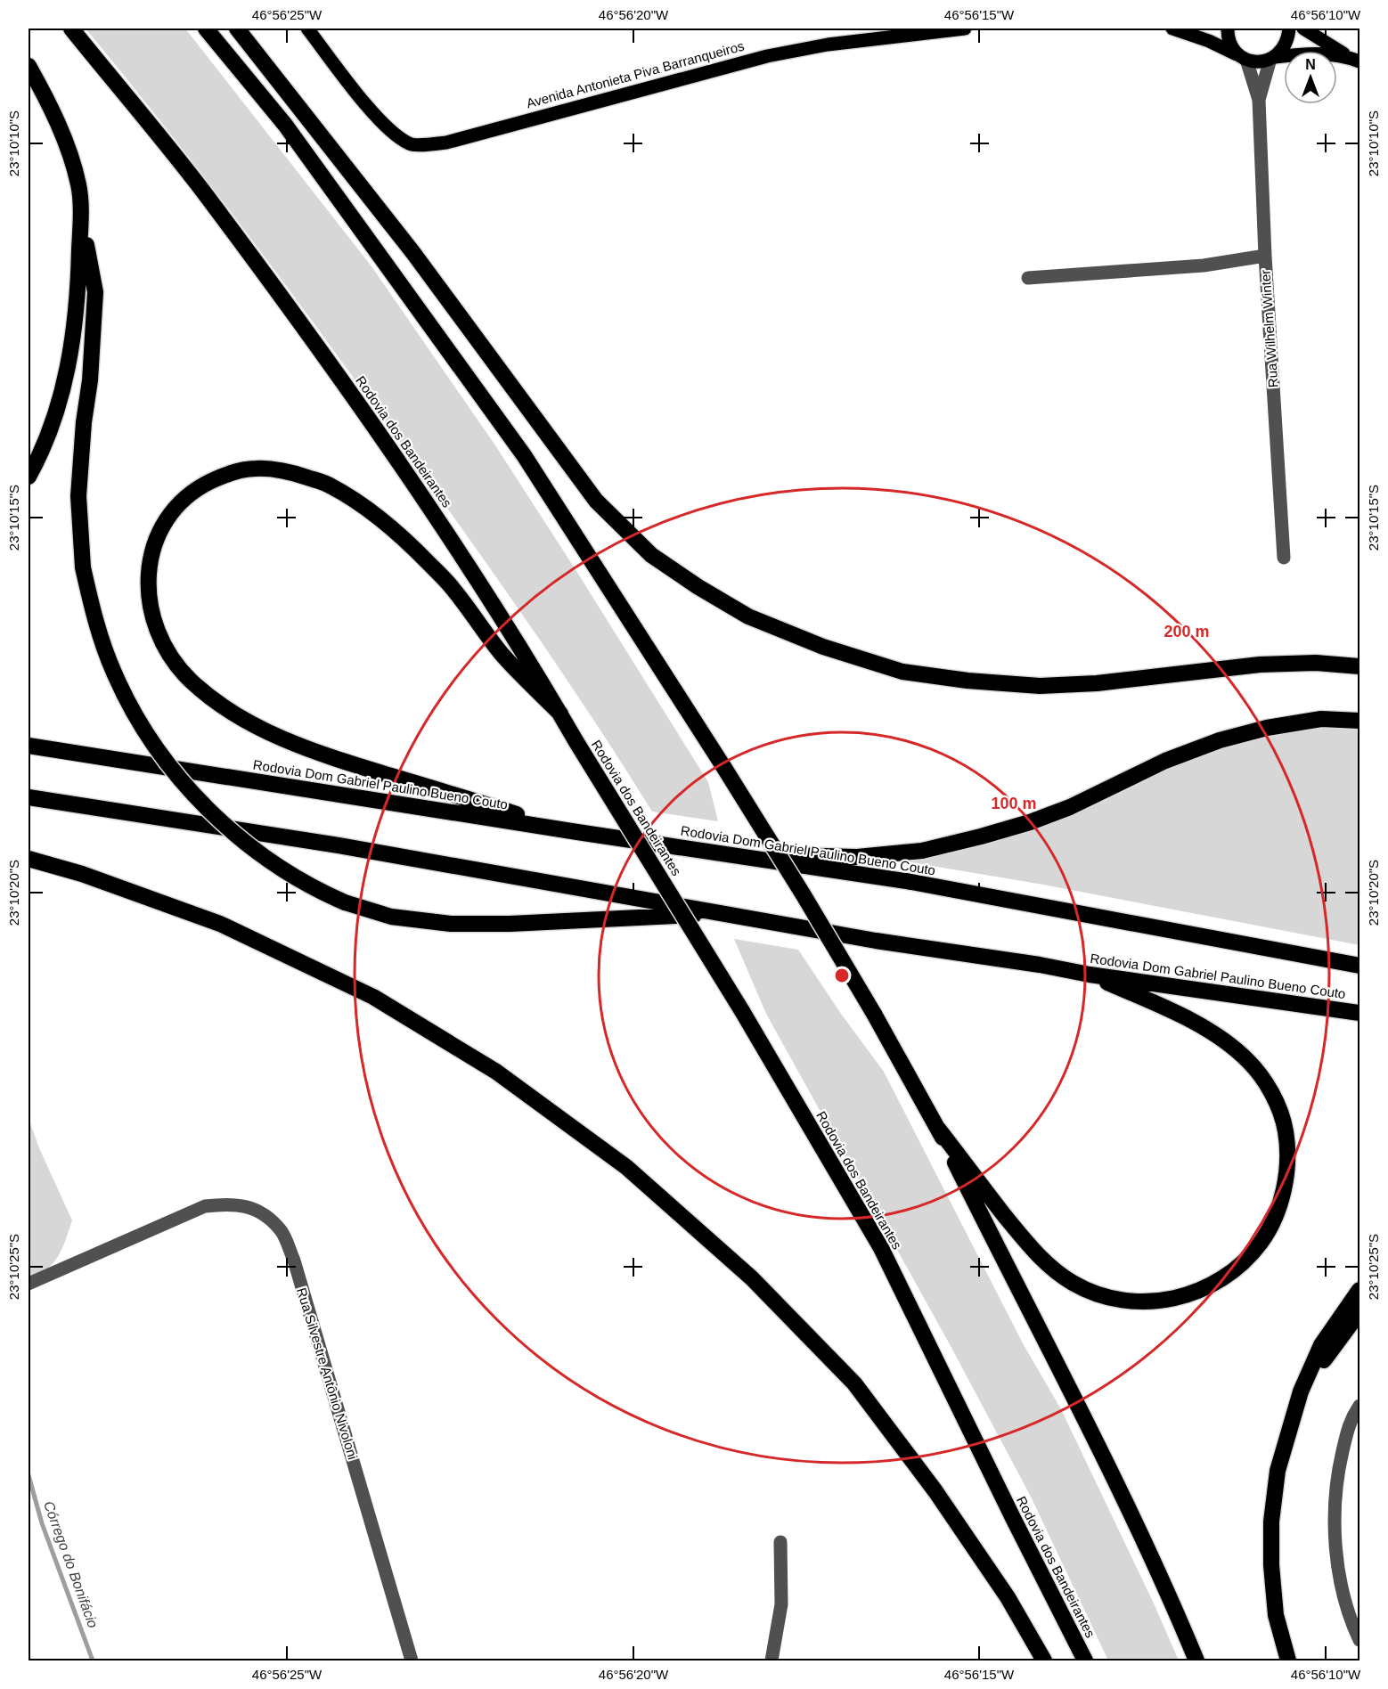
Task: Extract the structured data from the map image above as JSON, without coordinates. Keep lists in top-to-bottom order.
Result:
{
  "streets": {
    "highway": ["Rodovia dos Bandeirantes", "Rodovia Dom Gabriel Paulino Bueno Couto"],
    "main road": ["Avenida Antonieta Piva Barranqueiros"],
    "street": ["Rua Wilhelm Winter", "Rua Silvestre Antônio Nivoloni"]
  },
  "water": ["Córrego do Bonifácio"],
  "north": "top",
  "coordinates": [
    "46°56'25\"W",
    "46°56'20\"W",
    "46°56'15\"W",
    "46°56'10\"W",
    "23°10'10\"S",
    "23°10'15\"S",
    "23°10'20\"S",
    "23°10'25\"S"
  ],
  "rings": ["200 m", "100 m"]
}
